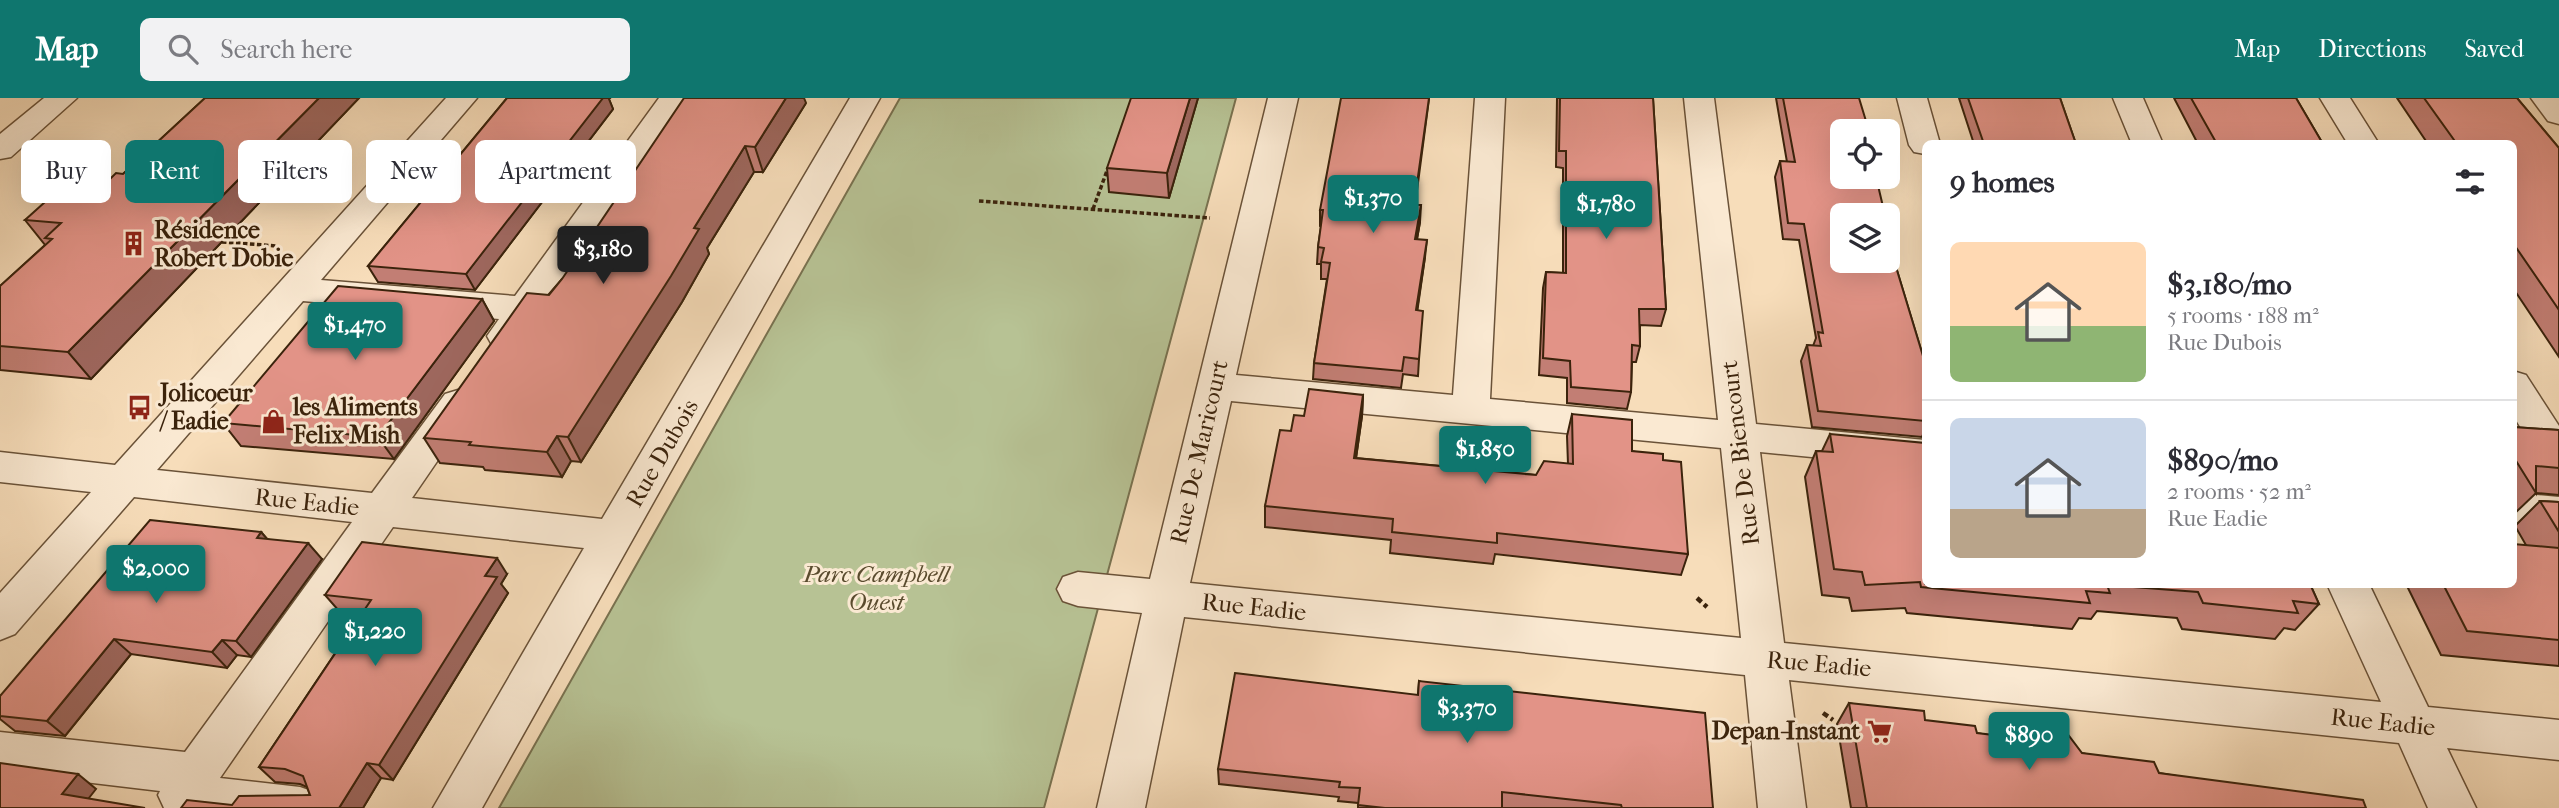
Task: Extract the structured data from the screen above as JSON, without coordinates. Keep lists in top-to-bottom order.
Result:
{
  "streets": {
    "street": [
      "Rue De Maricourt",
      "Rue Dubois",
      "Rue De Biencourt",
      "Rue Eadie"
    ]
  },
  "crossings": [
    ["Rue De Maricourt", "Rue Eadie"],
    ["Rue Dubois", "Rue Eadie"],
    ["Rue De Biencourt", "Rue Eadie"]
  ],
  "parks": ["Parc Campbell Ouest"],
  "places": {
    "building": ["Résidence Robert Dobie"],
    "bus stop": ["Jolicoeur / Eadie"],
    "shop": ["les Aliments Felix Mish"],
    "supermarket": ["Depan-Instant"]
  },
  "page": {
    "header": "Map",
    "search": "Search here",
    "nav": ["Map", "Directions", "Saved"],
    "chip": [
      "Buy",
      "Rent",
      "Filters",
      "New",
      "Apartment"
    ],
    "heading": "9 homes",
    "price": [
      "$1,370",
      "$1,780",
      "$3,180",
      "$1,470",
      "$1,850",
      "$2,000",
      "$1,220",
      "$3,370",
      "$890"
    ],
    "list": [
      {
        "name": "$3,180/mo",
        "note": "5 rooms · 188 m² · Rue Dubois"
      },
      {
        "name": "$890/mo",
        "note": "2 rooms · 52 m² · Rue Eadie"
      }
    ]
  }
}
